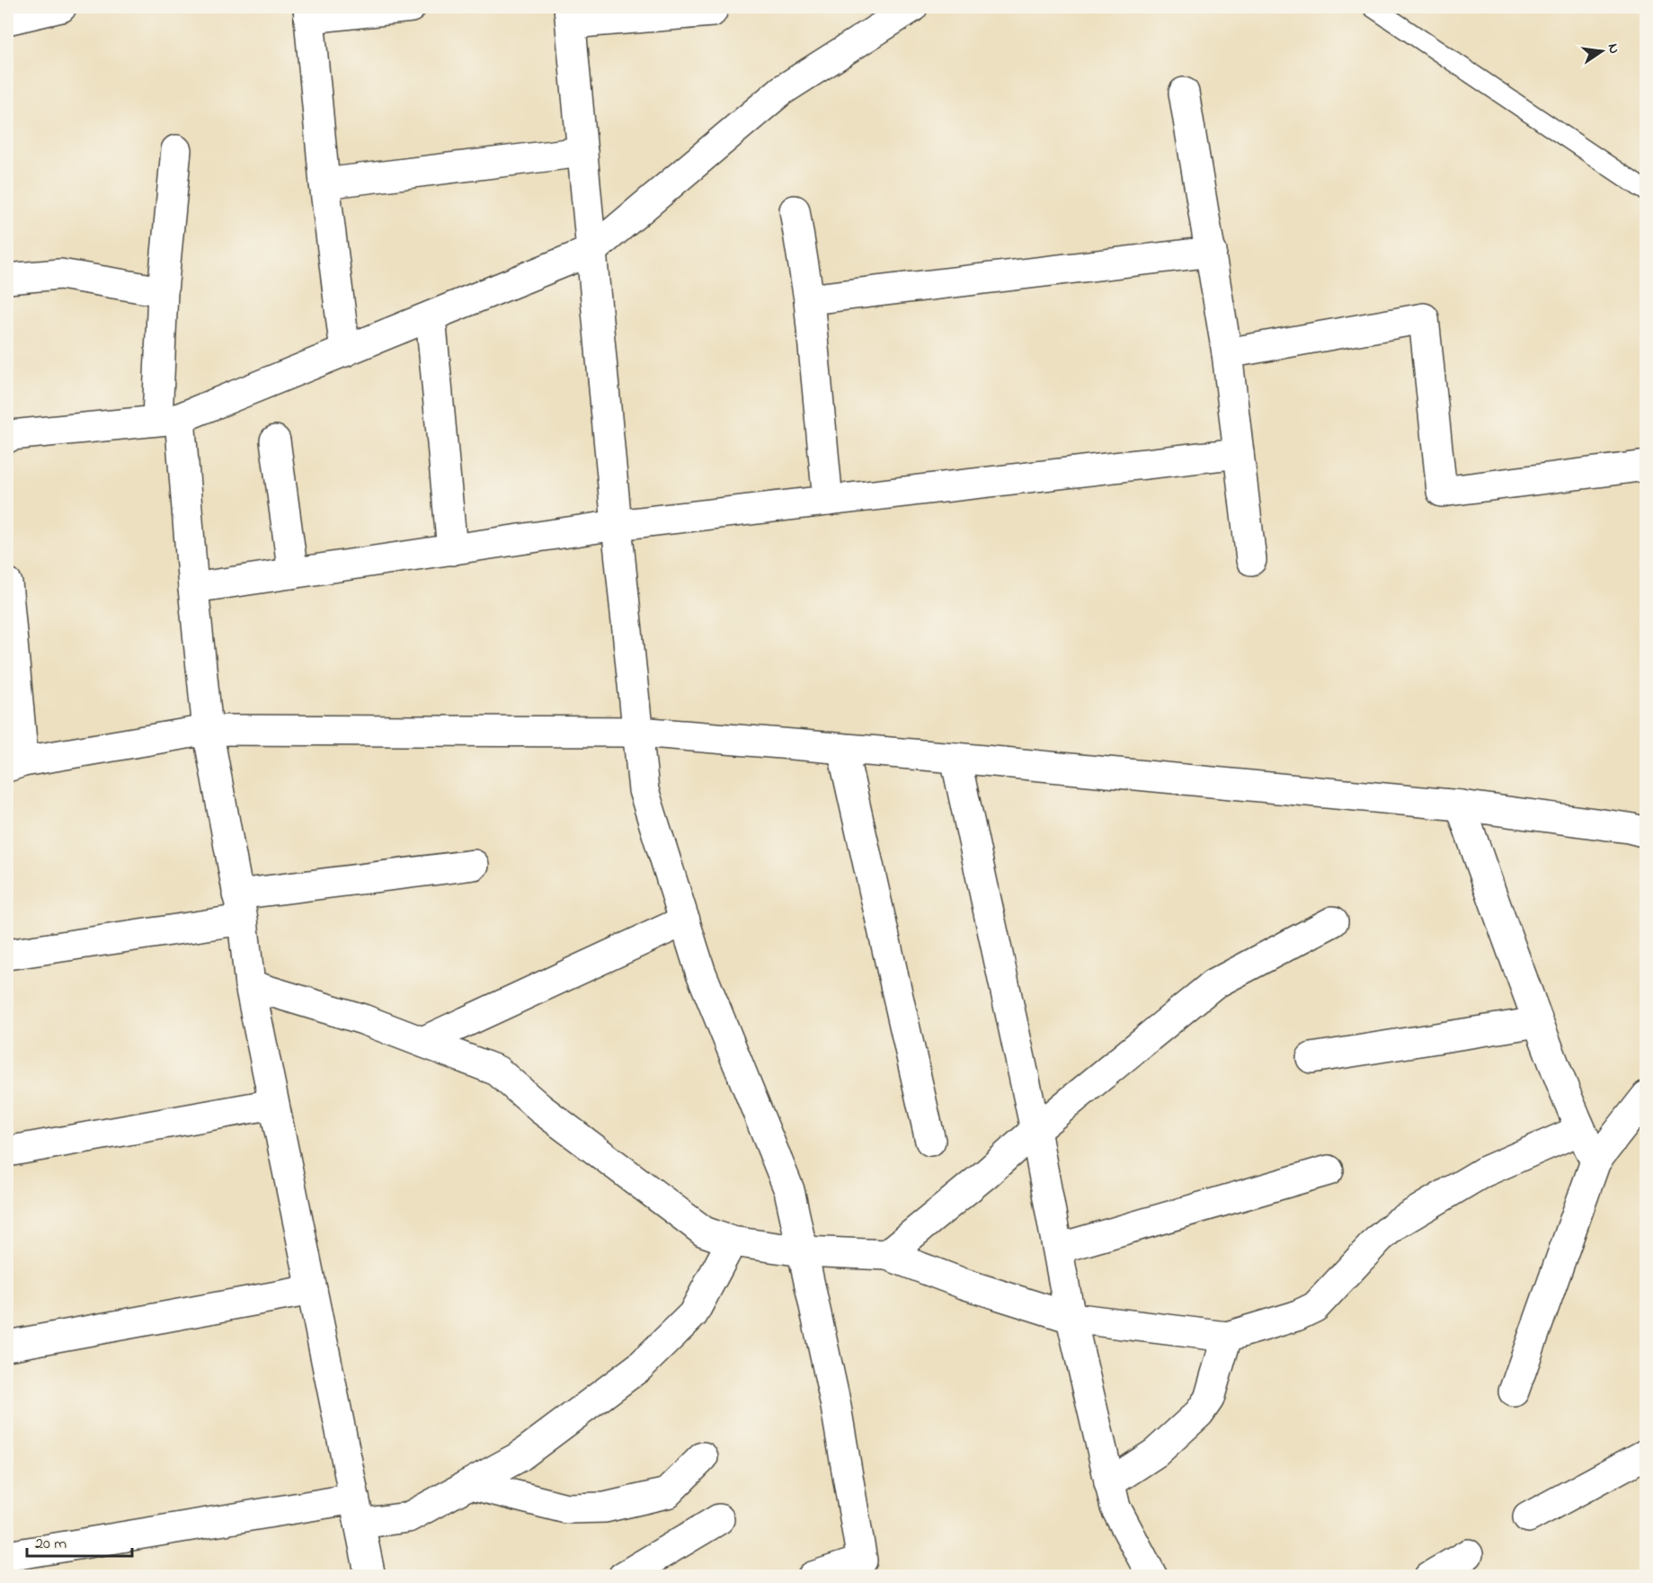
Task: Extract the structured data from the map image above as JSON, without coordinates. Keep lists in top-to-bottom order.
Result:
{
  "scale_bar": "20 m",
  "north": "right"
}
